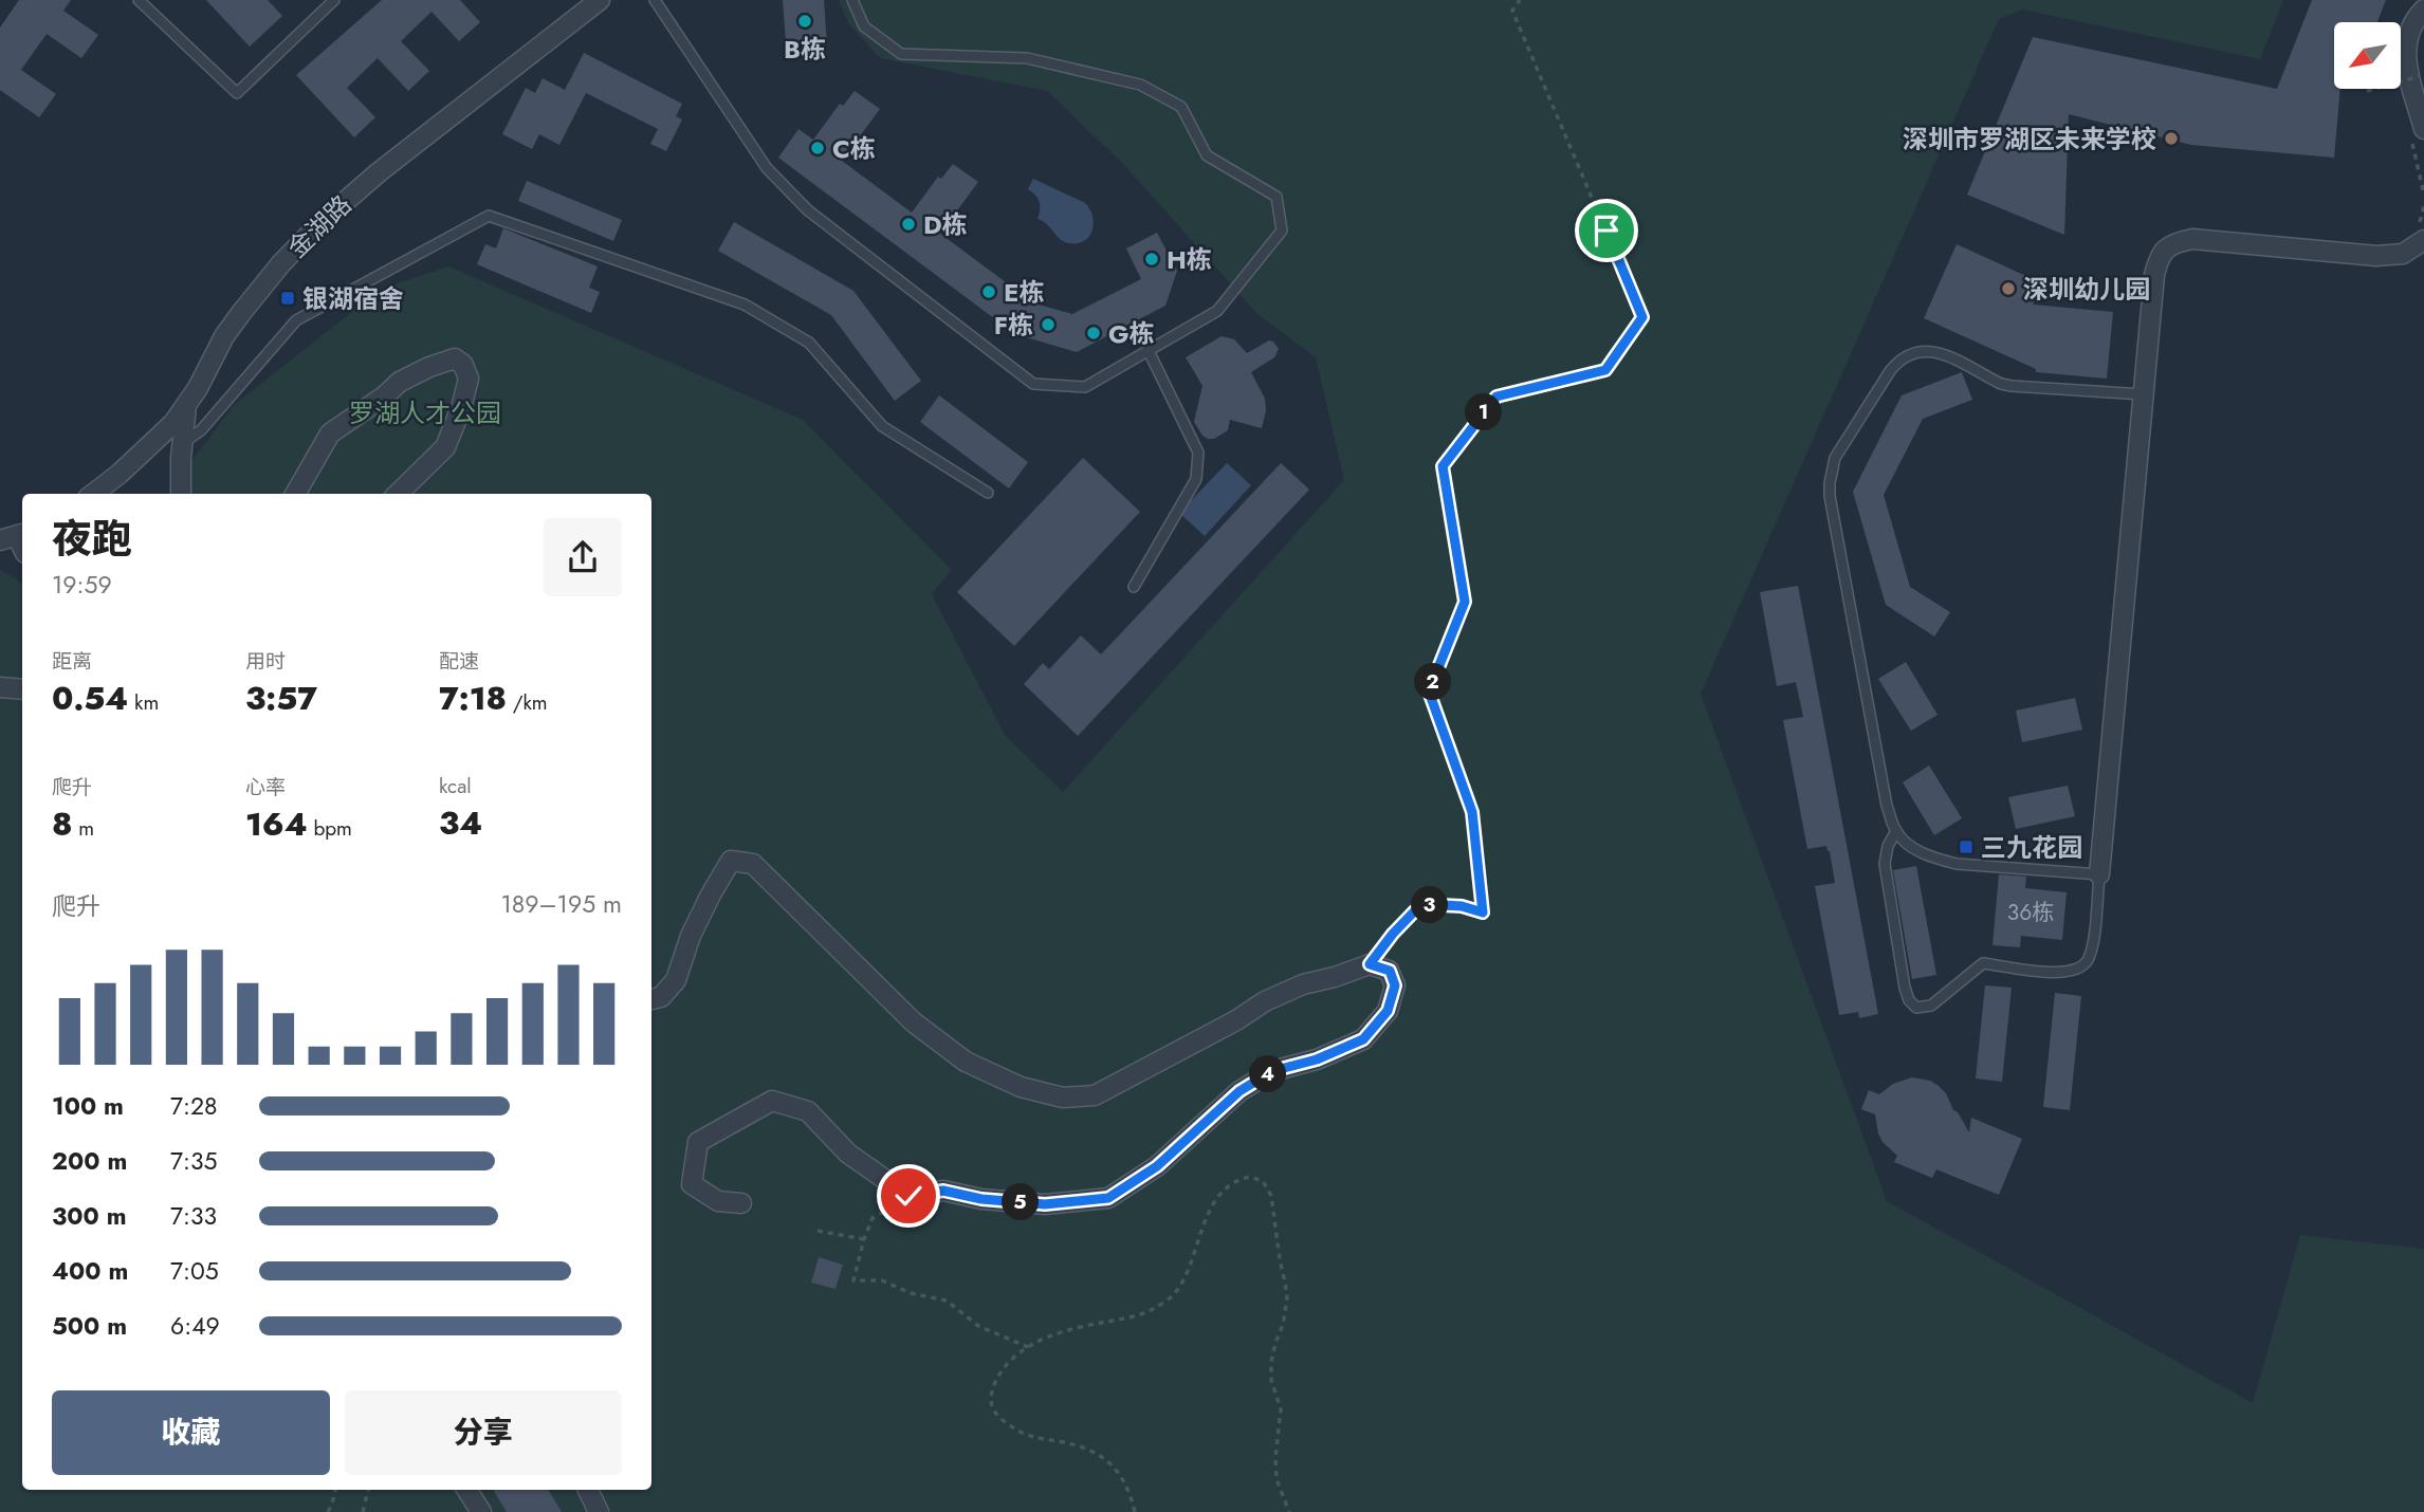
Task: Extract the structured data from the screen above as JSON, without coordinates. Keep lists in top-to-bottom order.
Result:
{
  "streets": {
    "street": ["金湖路"]
  },
  "parks": ["罗湖人才公园"],
  "places": {
    "other": [
      "B栋",
      "深圳市罗湖区未来学校",
      "C栋",
      "D栋",
      "H栋",
      "深圳幼儿园",
      "E栋",
      "F栋",
      "G栋"
    ],
    "transit": ["银湖宿舍", "三九花园"]
  },
  "house_numbers": ["36栋"],
  "north": "bottom left",
  "page": {
    "pins": [
      "1",
      "2",
      "3",
      "4",
      "5"
    ],
    "heading": ["夜跑", "19:59"],
    "stats": [
      ["距离", "0.54 km"],
      ["用时", "3:57"],
      ["配速", "7:18 /km"],
      ["爬升", "8 m"],
      ["心率", "164 bpm"],
      ["kcal", "34"]
    ],
    "chart": ["爬升", "189–195 m"],
    "list": [
      {
        "name": "100 m",
        "note": "7:28"
      },
      {
        "name": "200 m",
        "note": "7:35"
      },
      {
        "name": "300 m",
        "note": "7:33"
      },
      {
        "name": "400 m",
        "note": "7:05"
      },
      {
        "name": "500 m",
        "note": "6:49"
      }
    ],
    "buttons": ["收藏", "分享"]
  }
}
